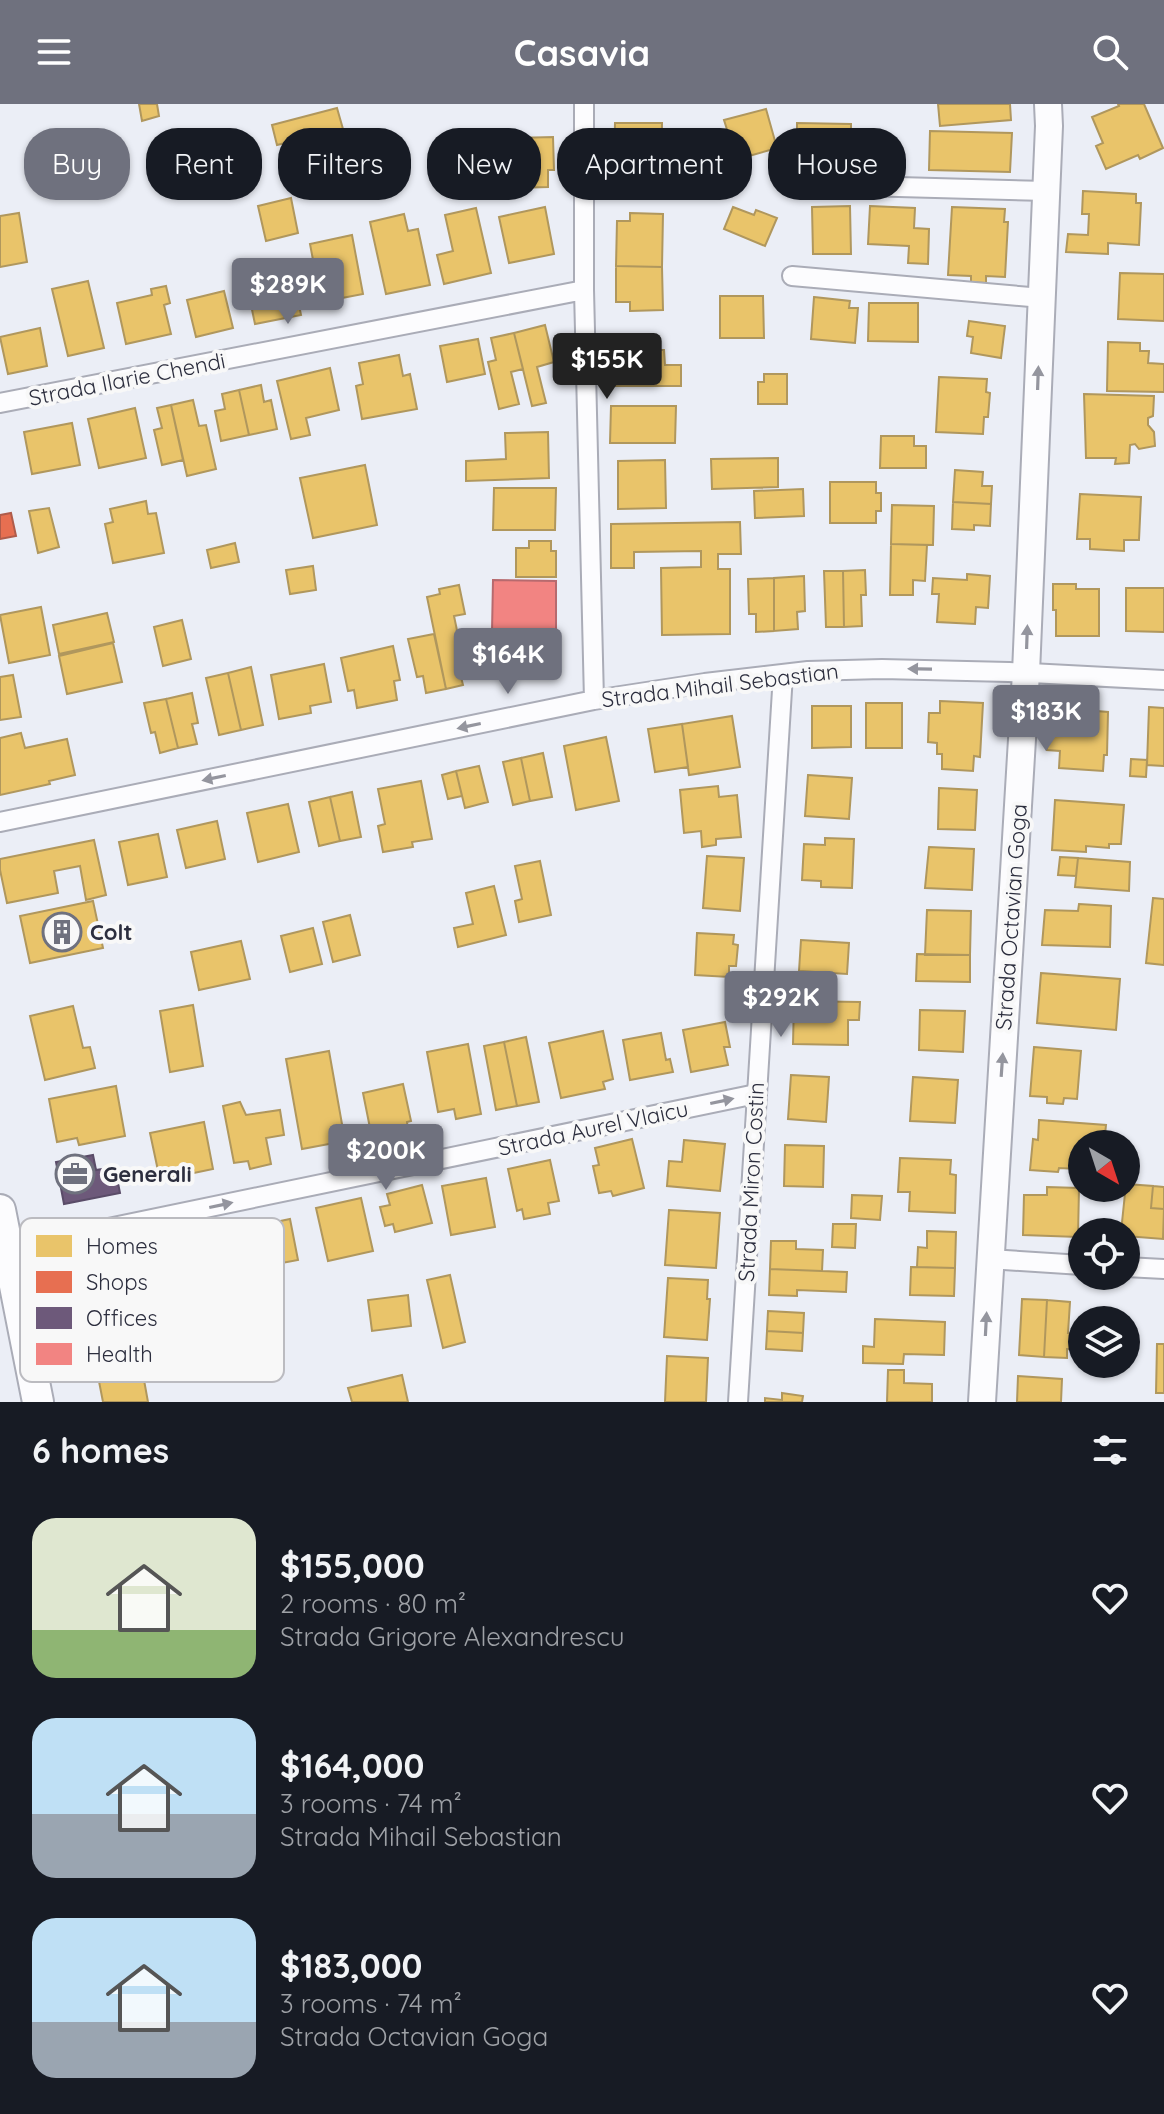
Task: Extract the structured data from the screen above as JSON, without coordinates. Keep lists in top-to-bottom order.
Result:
{
  "streets": {
    "main road": ["Strada Octavian Goga"],
    "street": [
      "Strada Ilarie Chendi",
      "Strada Mihail Sebastian",
      "Strada Aurel Vlaicu",
      "Strada Miron Costin"
    ]
  },
  "crossings": [
    ["Strada Mihail Sebastian", "Strada Octavian Goga"],
    ["Strada Mihail Sebastian", "Strada Miron Costin"],
    ["Strada Aurel Vlaicu", "Strada Miron Costin"]
  ],
  "one_way": ["Strada Mihail Sebastian", "Strada Octavian Goga", "Strada Aurel Vlaicu"],
  "places": {
    "building": ["Colt"],
    "office": ["Generali"]
  },
  "legend": [
    "Homes",
    "Shops",
    "Offices",
    "Health"
  ],
  "north": "bottom right",
  "page": {
    "header": "Casavia",
    "chip": [
      "Buy",
      "Rent",
      "Filters",
      "New",
      "Apartment",
      "House"
    ],
    "price": [
      "$289K",
      "$155K",
      "$164K",
      "$183K",
      "$292K",
      "$200K"
    ],
    "heading": "6 homes",
    "list": [
      {
        "name": "$155,000",
        "note": "2 rooms · 80 m² · Strada Grigore Alexandrescu"
      },
      {
        "name": "$164,000",
        "note": "3 rooms · 74 m² · Strada Mihail Sebastian"
      },
      {
        "name": "$183,000",
        "note": "3 rooms · 74 m² · Strada Octavian Goga"
      }
    ]
  }
}
